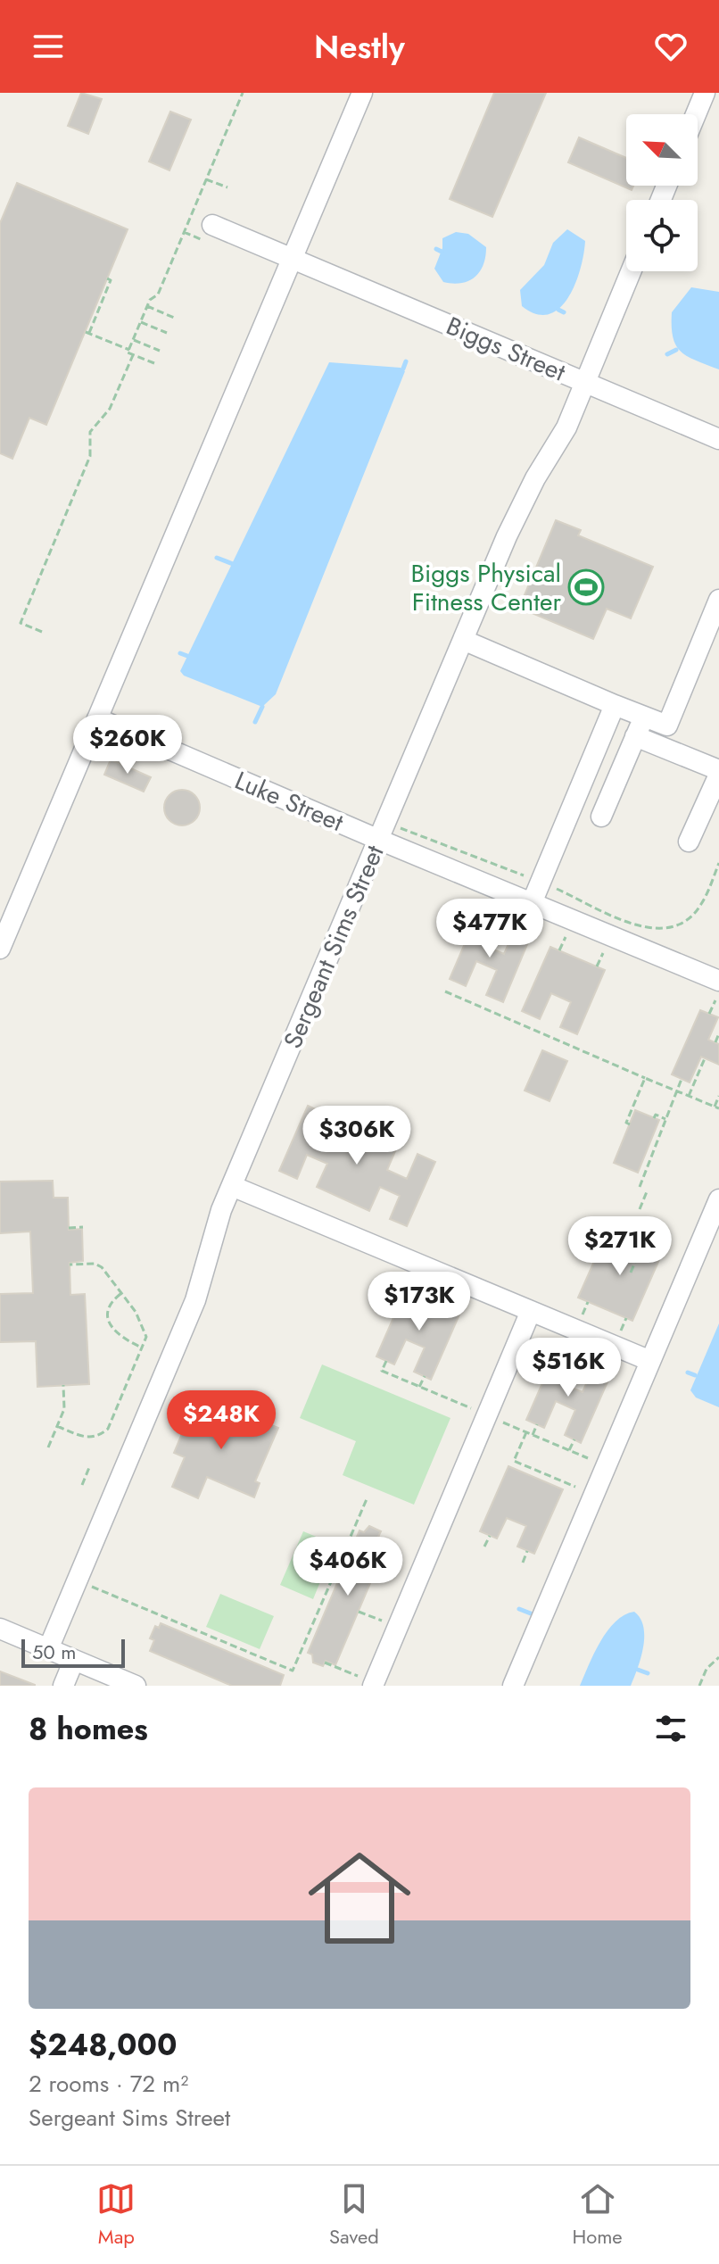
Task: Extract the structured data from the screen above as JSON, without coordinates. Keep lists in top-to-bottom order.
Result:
{
  "streets": {
    "street": ["Biggs Street", "Luke Street", "Sergeant Sims Street"]
  },
  "crossings": [
    ["Biggs Street", "Sergeant Sims Street"],
    ["Luke Street", "Sergeant Sims Street"]
  ],
  "places": {
    "sports": ["Biggs Physical Fitness Center"]
  },
  "scale_bar": "50 m",
  "north": "top left",
  "page": {
    "header": "Nestly",
    "price": [
      "$260K",
      "$477K",
      "$306K",
      "$271K",
      "$173K",
      "$516K",
      "$248K",
      "$406K"
    ],
    "scale": "50 m",
    "heading": "8 homes",
    "list": [
      {
        "name": "$248,000",
        "note": "2 rooms · 72 m² · Sergeant Sims Street"
      }
    ],
    "tabs": ["Map", "Saved", "Home"]
  }
}
